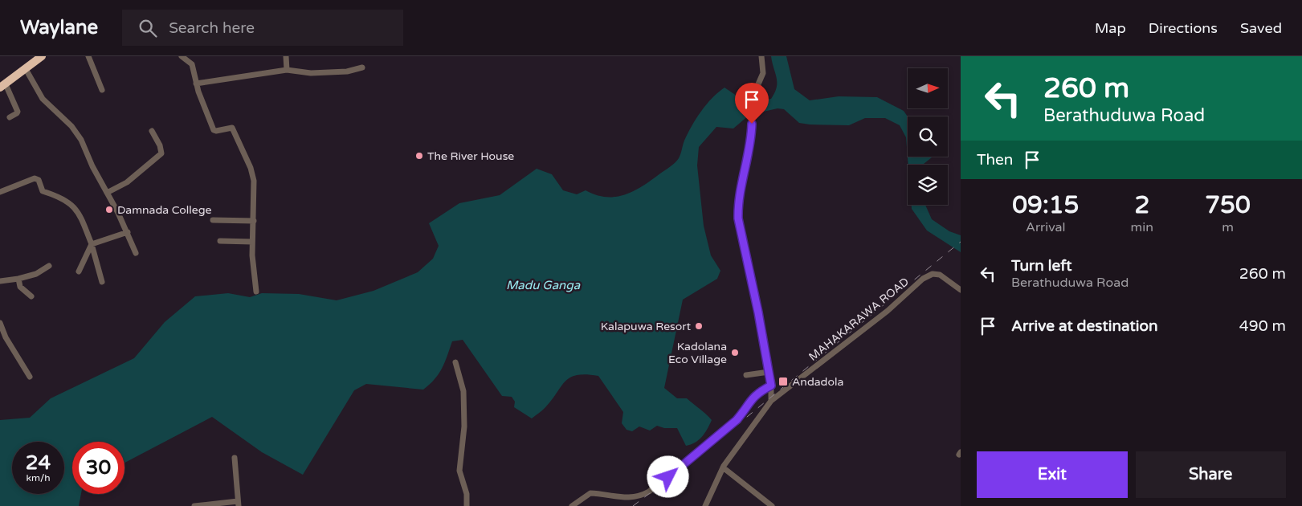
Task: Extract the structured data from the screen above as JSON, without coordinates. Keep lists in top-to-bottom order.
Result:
{
  "streets": {
    "street": ["MAHAKARAWA ROAD"]
  },
  "water": ["Madu Ganga"],
  "places": {
    "other": [
      "The River House",
      "Damnada College",
      "Kalapuwa Resort",
      "Kadolana Eco Village"
    ],
    "transit": ["Andadola"]
  },
  "north": "right",
  "page": {
    "header": "Waylane",
    "search": "Search here",
    "nav": ["Map", "Directions", "Saved"],
    "turn": ["260 m", "Berathuduwa Road"],
    "then": "Then",
    "eta": [
      "09:15",
      "Arrival",
      "2",
      "min",
      "750",
      "m"
    ],
    "list": [
      {
        "name": "Turn left",
        "note": "Berathuduwa Road",
        "value": "260 m"
      },
      {
        "name": "Arrive at destination",
        "value": "490 m"
      }
    ],
    "speed": "24 km/h",
    "limit": "30",
    "buttons": ["Exit", "Share"]
  }
}
